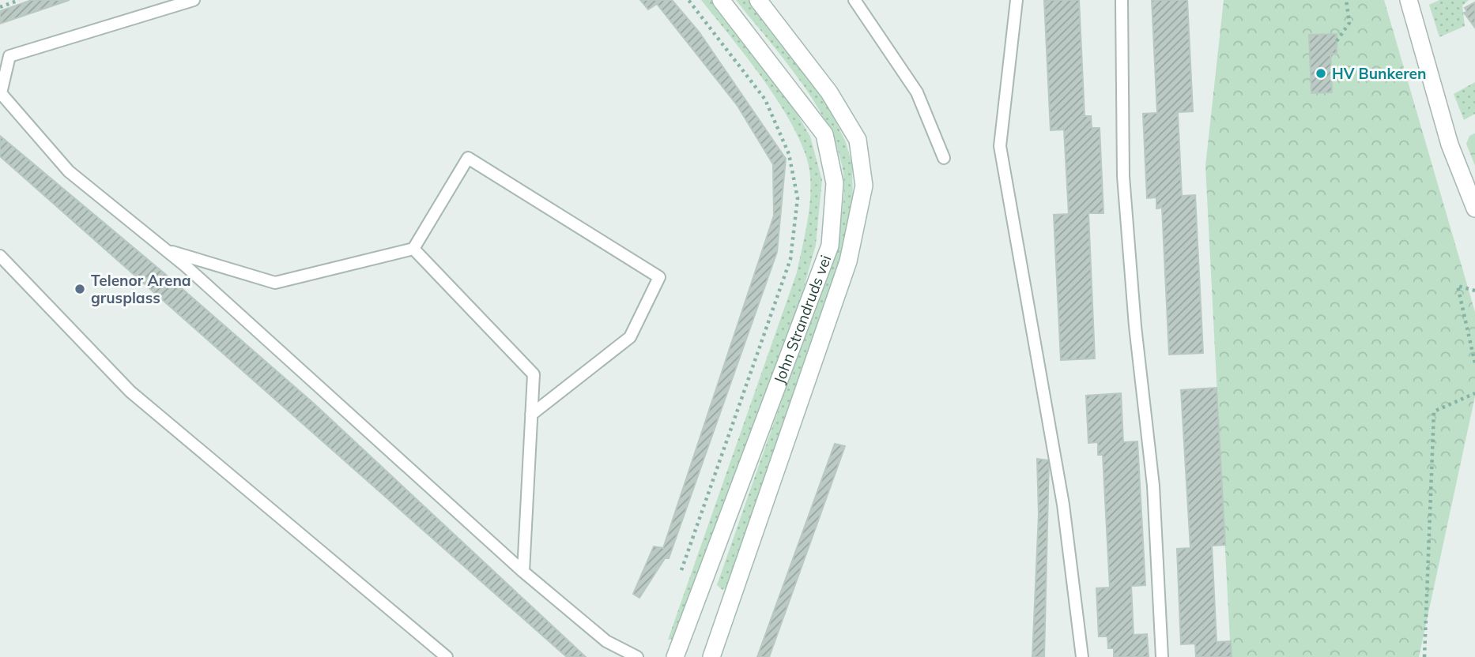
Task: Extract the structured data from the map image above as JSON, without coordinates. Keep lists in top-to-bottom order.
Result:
{
  "streets": {
    "street": ["John Strandruds vei"]
  },
  "places": ["HV Bunkeren", "Telenor Arena grusplass"]
}
